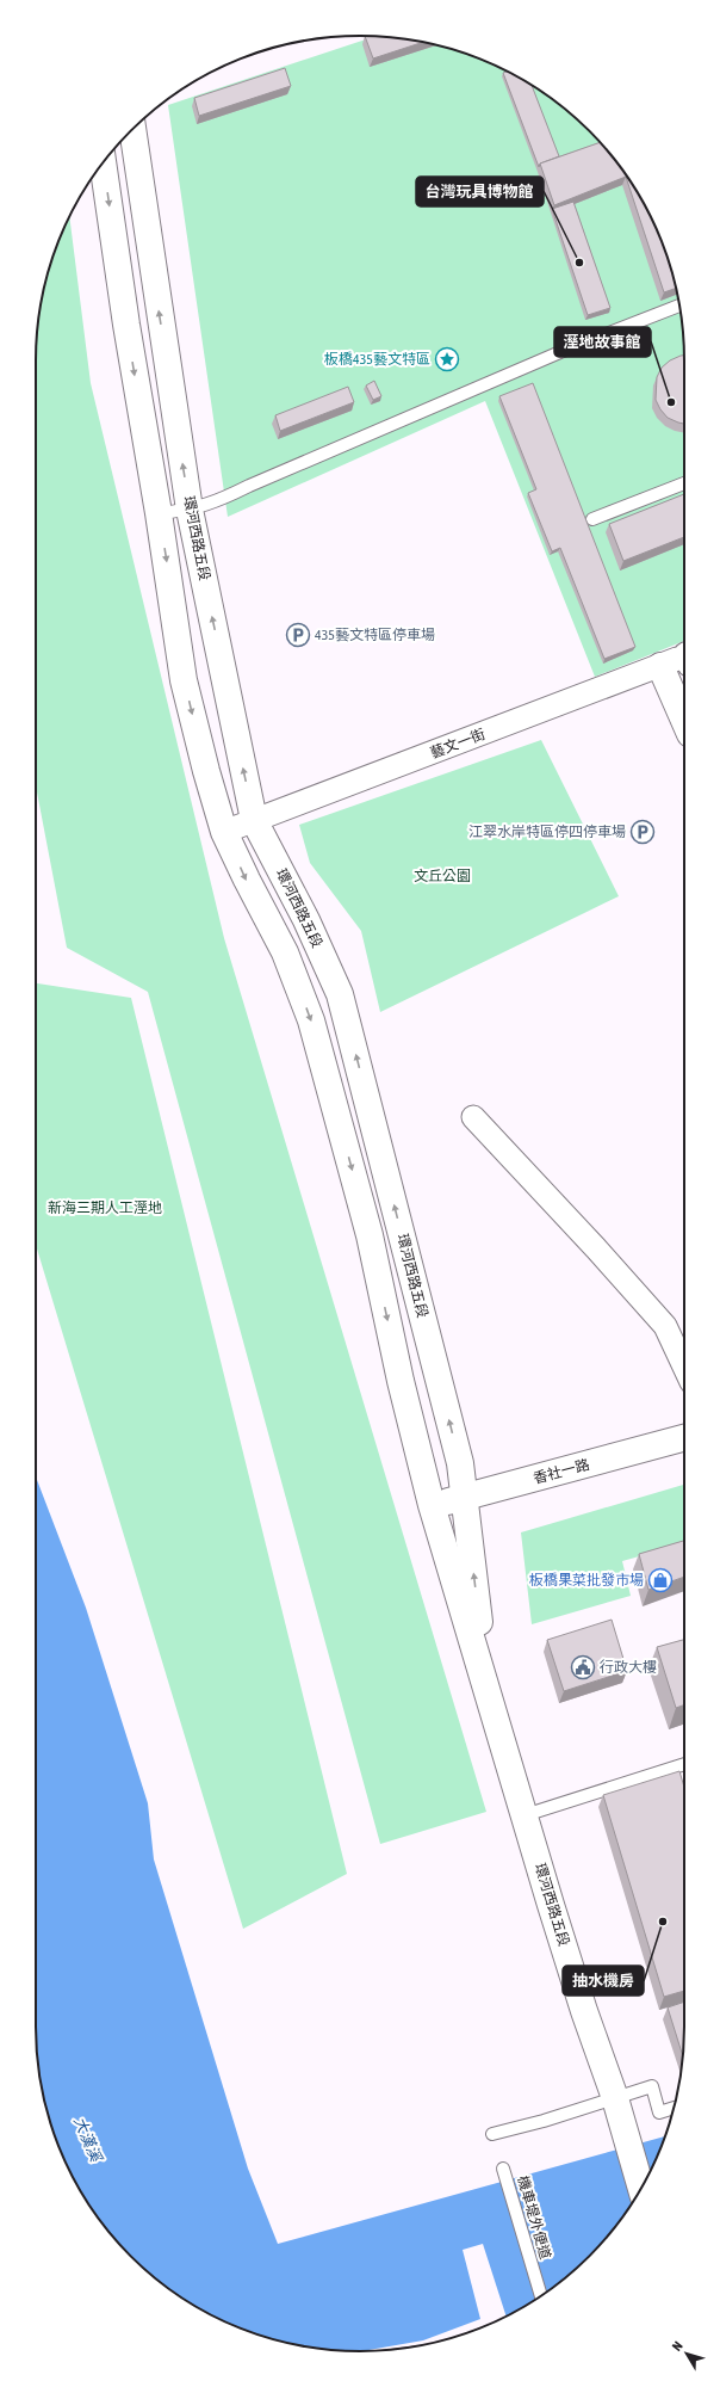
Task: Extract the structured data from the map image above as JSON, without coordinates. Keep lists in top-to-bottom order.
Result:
{
  "streets": {
    "street": ["環河西路五段", "藝文一街", "香社一路"],
    "lane": ["機車堤外便道"]
  },
  "crossings": [
    ["環河西路五段", "藝文一街"],
    ["環河西路五段", "香社一路"]
  ],
  "water": ["大漢溪"],
  "parks": ["文丘公園", "新海三期人工溼地"],
  "places": {
    "other": ["台灣玩具博物館", "溼地故事館", "抽水機房"],
    "place": ["板橋435藝文特區"],
    "parking": ["435藝文特區停車場", "江翠水岸特區停四停車場"],
    "shop": ["板橋果菜批發市場"],
    "public building": ["行政大樓"]
  },
  "north": "top left"
}
